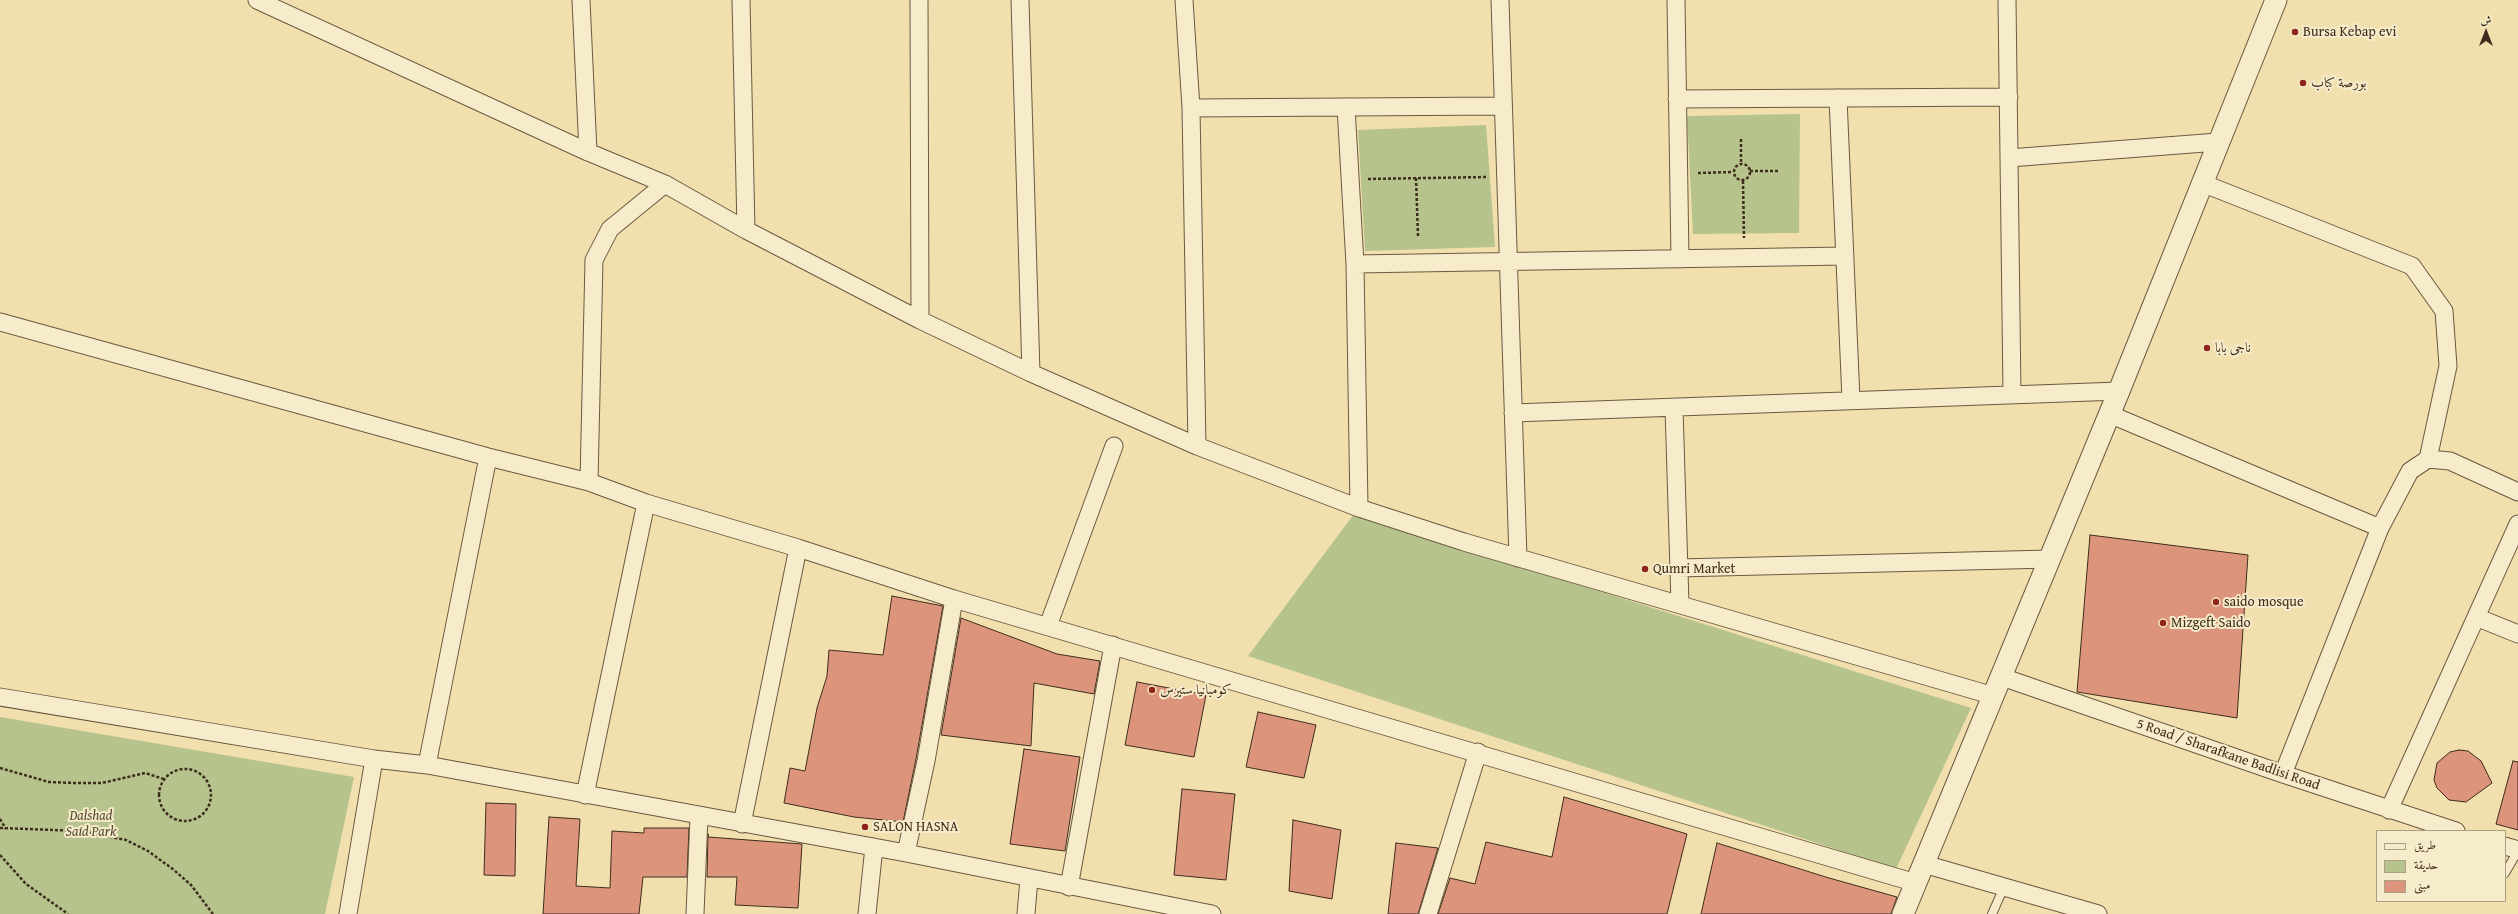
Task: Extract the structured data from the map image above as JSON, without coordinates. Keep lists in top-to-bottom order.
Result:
{
  "streets": {
    "street": ["5 Road / Sharafkane Badlisi Road"]
  },
  "parks": ["Dalshad Said Park"],
  "places": [
    "Bursa Kebap evi",
    "بورصة كباب",
    "ناجى بابا",
    "Qumri Market",
    "saido mosque",
    "Mizgeft Saido",
    "كومبانيا ستيرس",
    "SALON HASNA"
  ],
  "legend": ["طريق", "حديقة", "مبنى"],
  "north": "top"
}
